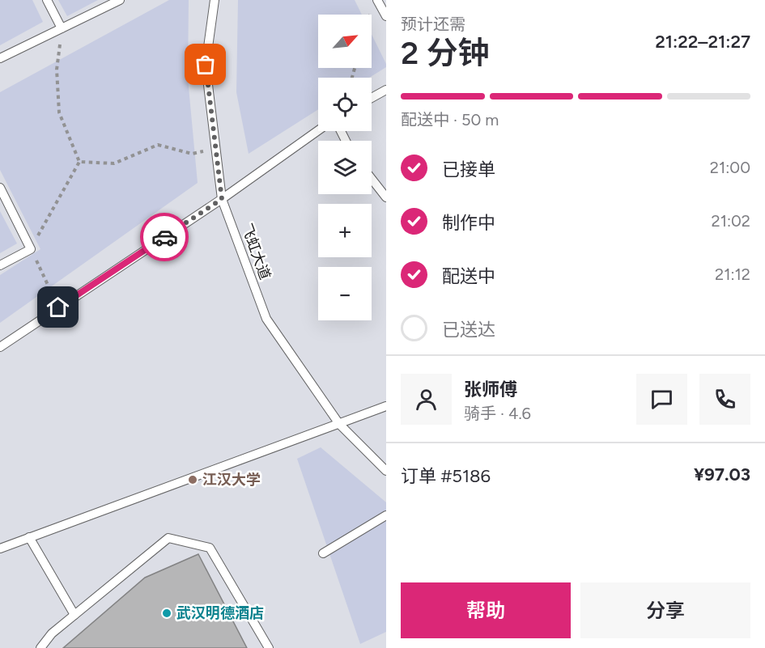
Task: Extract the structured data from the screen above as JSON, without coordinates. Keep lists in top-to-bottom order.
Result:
{
  "streets": {
    "lane": ["飞虹大道"]
  },
  "places": ["江汉大学", "武汉明德酒店"],
  "north": "top right",
  "page": {
    "heading": ["2 分钟", "预计还需", "21:22–21:27"],
    "panel": [
      "张师傅",
      "骑手 · 4.6",
      "订单 #5186",
      "¥97.03"
    ],
    "map_buttons": ["+", "−"],
    "bar": "配送中 · 50 m",
    "list": [
      ["已接单", "21:00"],
      ["制作中", "21:02"],
      ["配送中", "21:12"],
      "已送达"
    ],
    "buttons": ["帮助", "分享"]
  }
}
